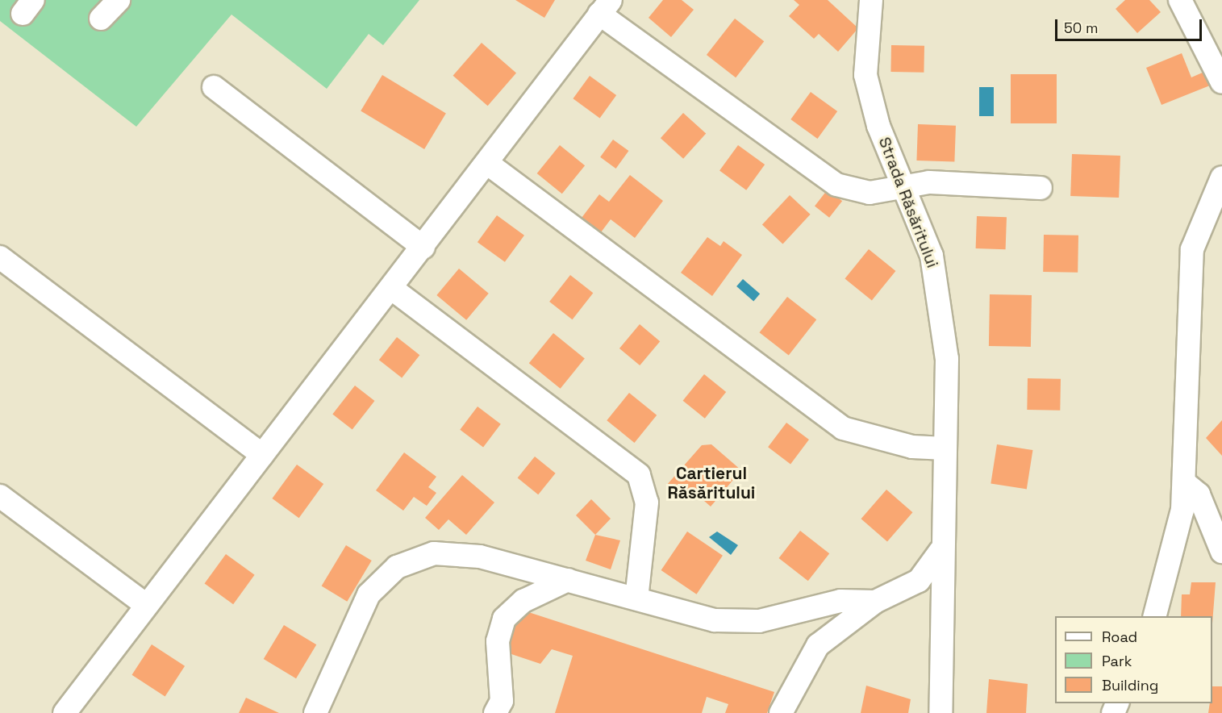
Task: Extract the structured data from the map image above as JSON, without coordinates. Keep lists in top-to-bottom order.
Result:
{
  "streets": {
    "street": ["Strada Răsăritului"]
  },
  "districts": ["Cartierul Răsăritului"],
  "legend": ["Road", "Park", "Building"],
  "scale_bar": "50 m"
}
